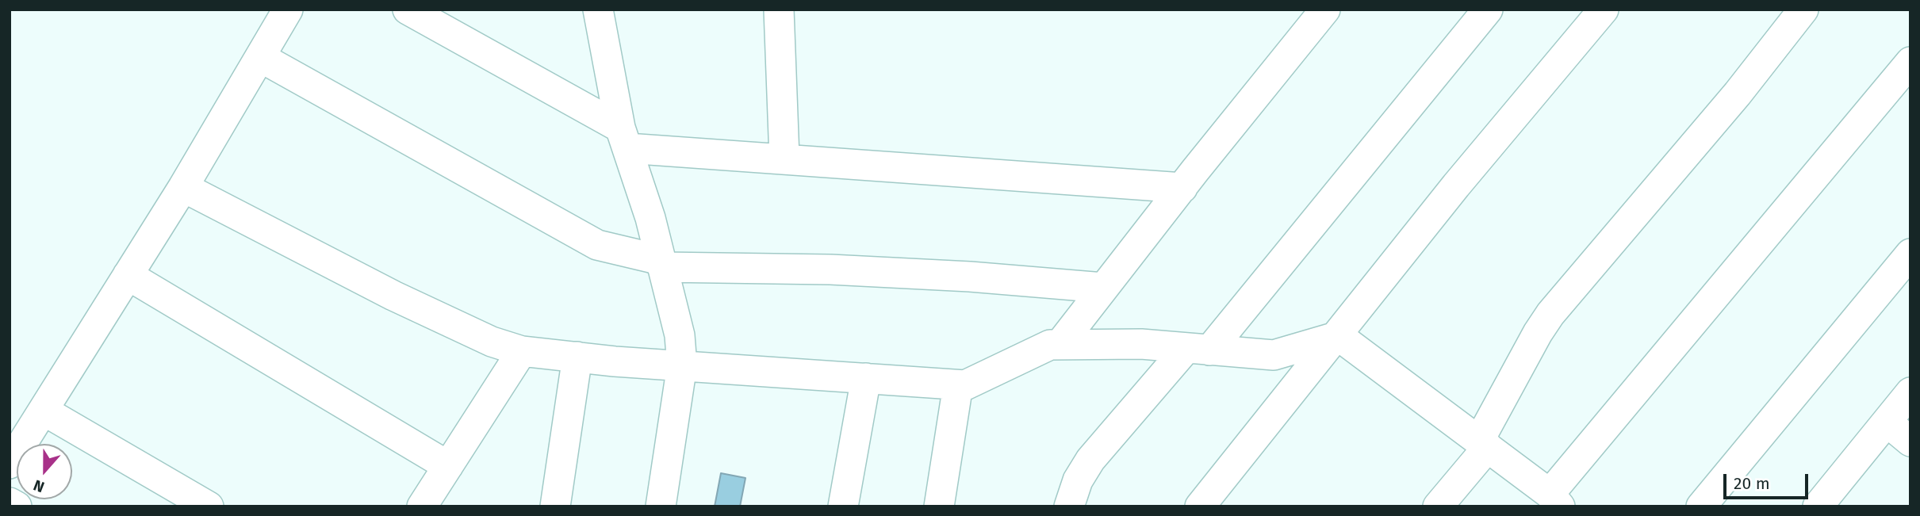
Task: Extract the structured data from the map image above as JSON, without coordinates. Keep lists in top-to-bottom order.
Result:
{
  "scale_bar": "20 m",
  "north": "bottom"
}
